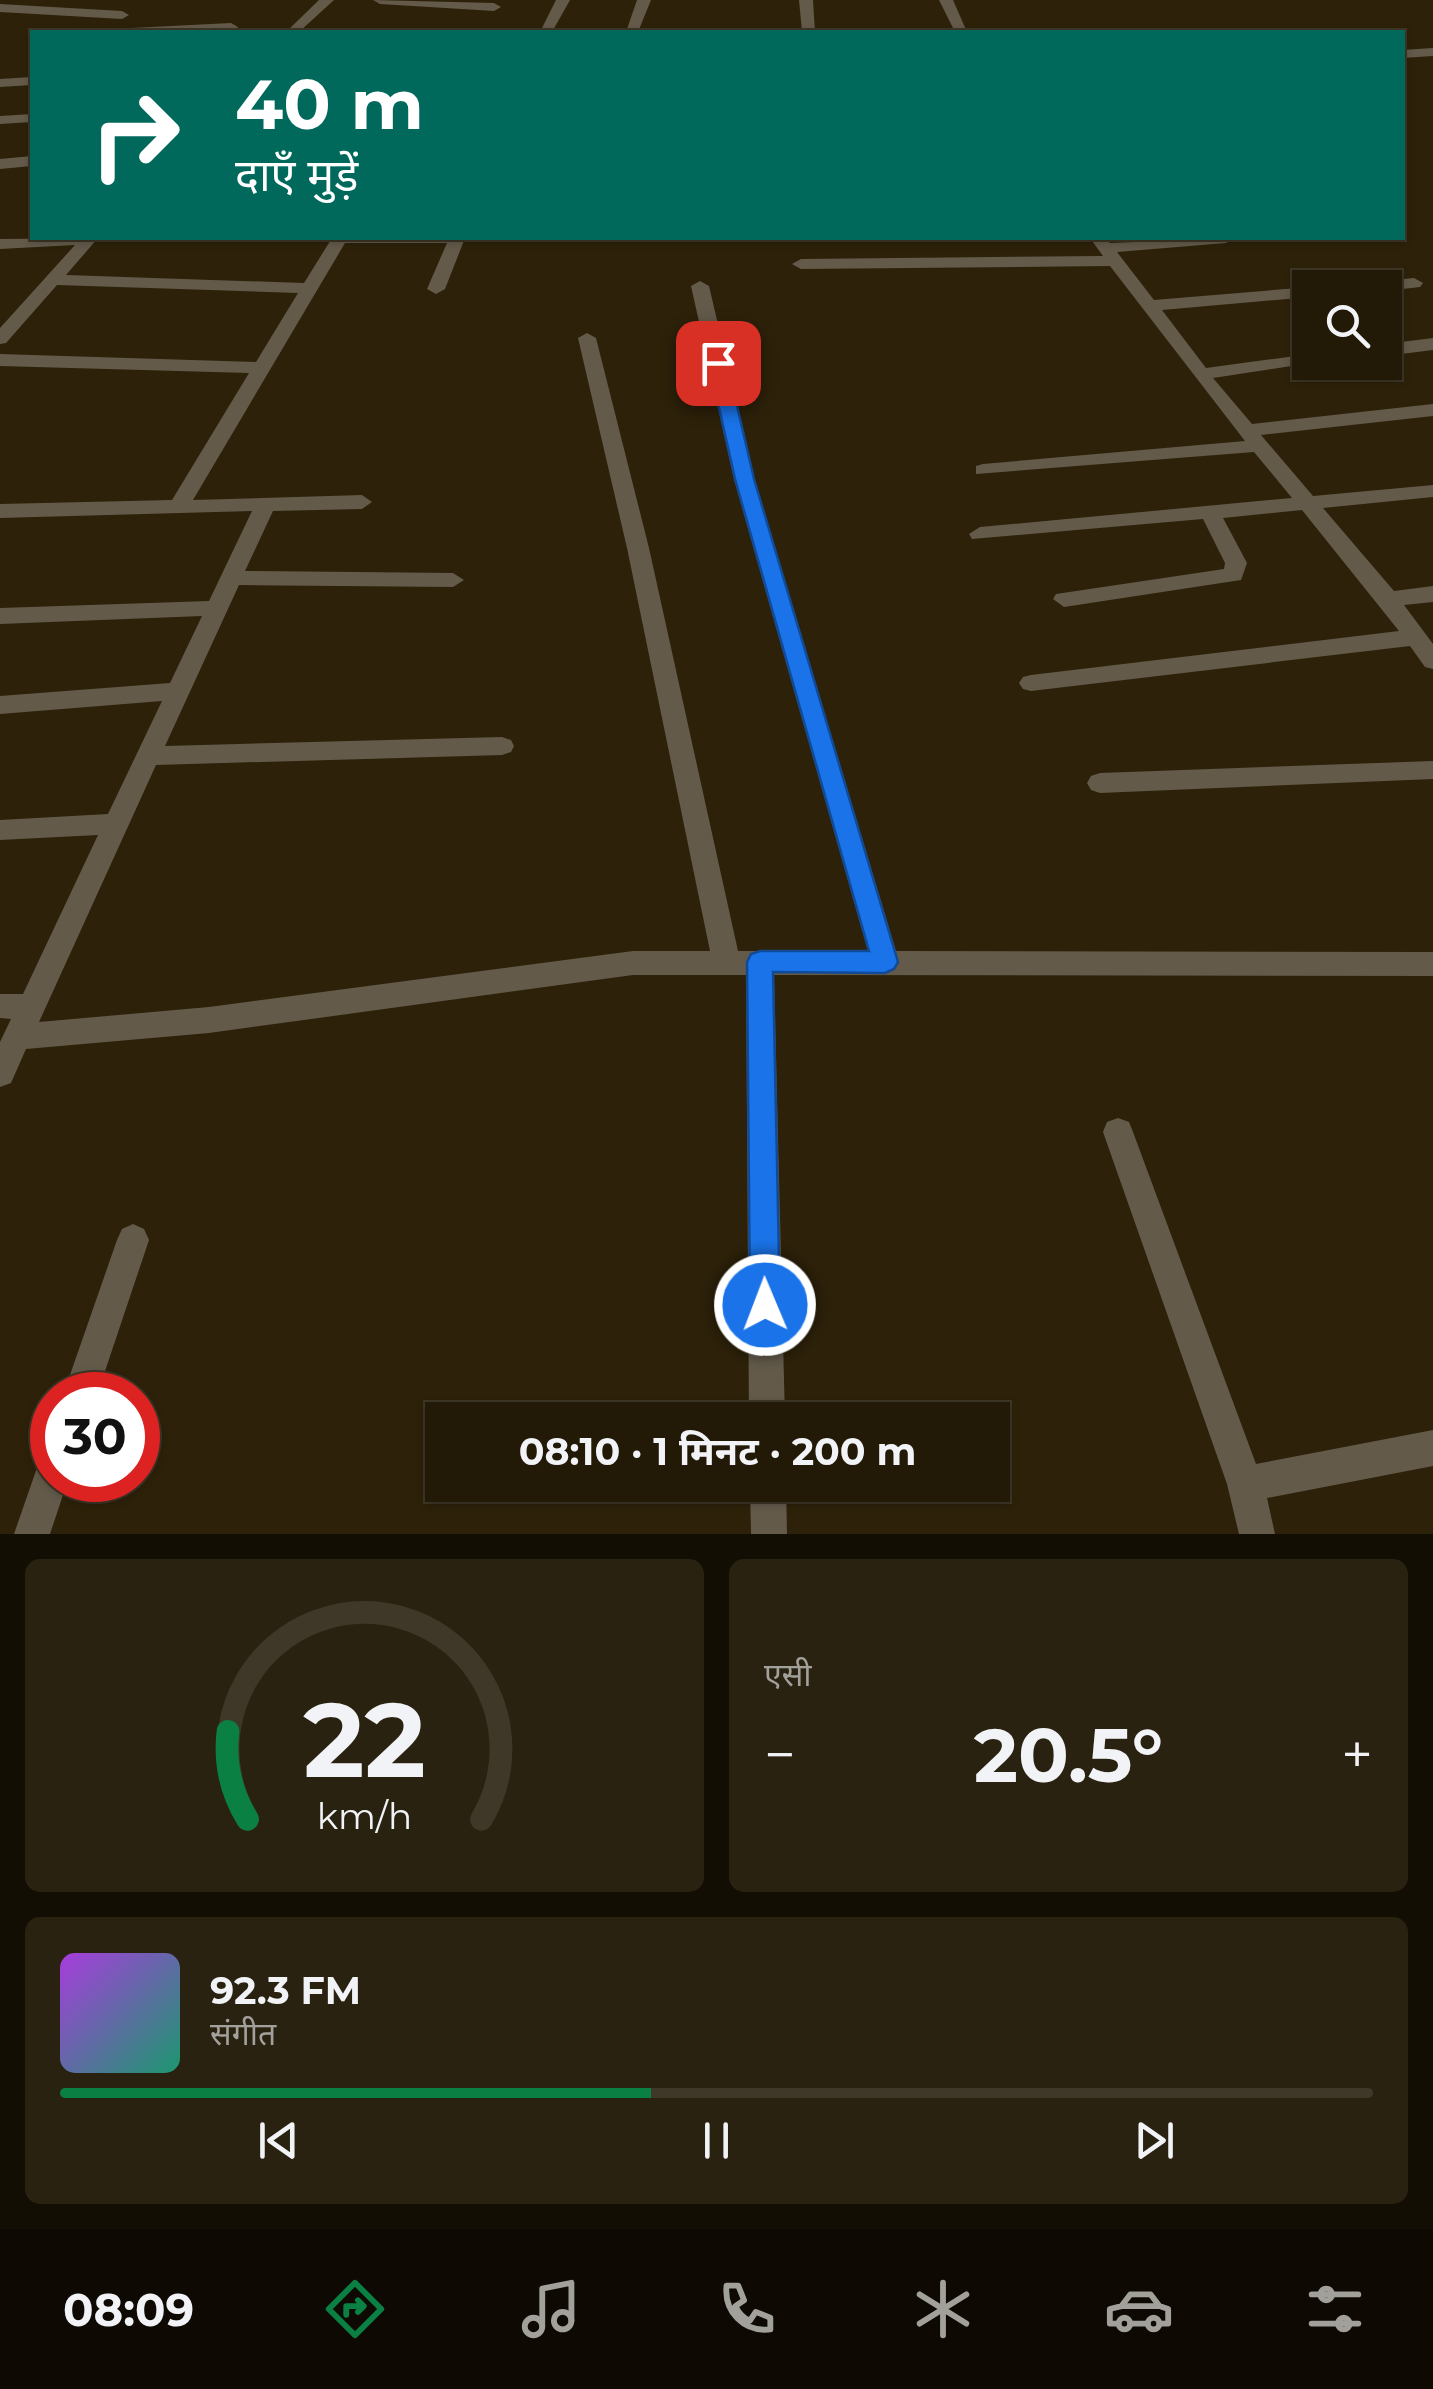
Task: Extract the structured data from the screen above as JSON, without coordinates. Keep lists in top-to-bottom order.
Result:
{
  "page": {
    "turn": ["40 m", "दाएँ मुड़ें"],
    "limit": "30",
    "trip": "08:10 · 1 मिनट · 200 m",
    "tile": "एसी",
    "heat": ["−", "20.5°", "+"],
    "song": ["92.3 FM", "संगीत"],
    "tabs": "08:09",
    "gauge": ["22", "km/h"]
  }
}
